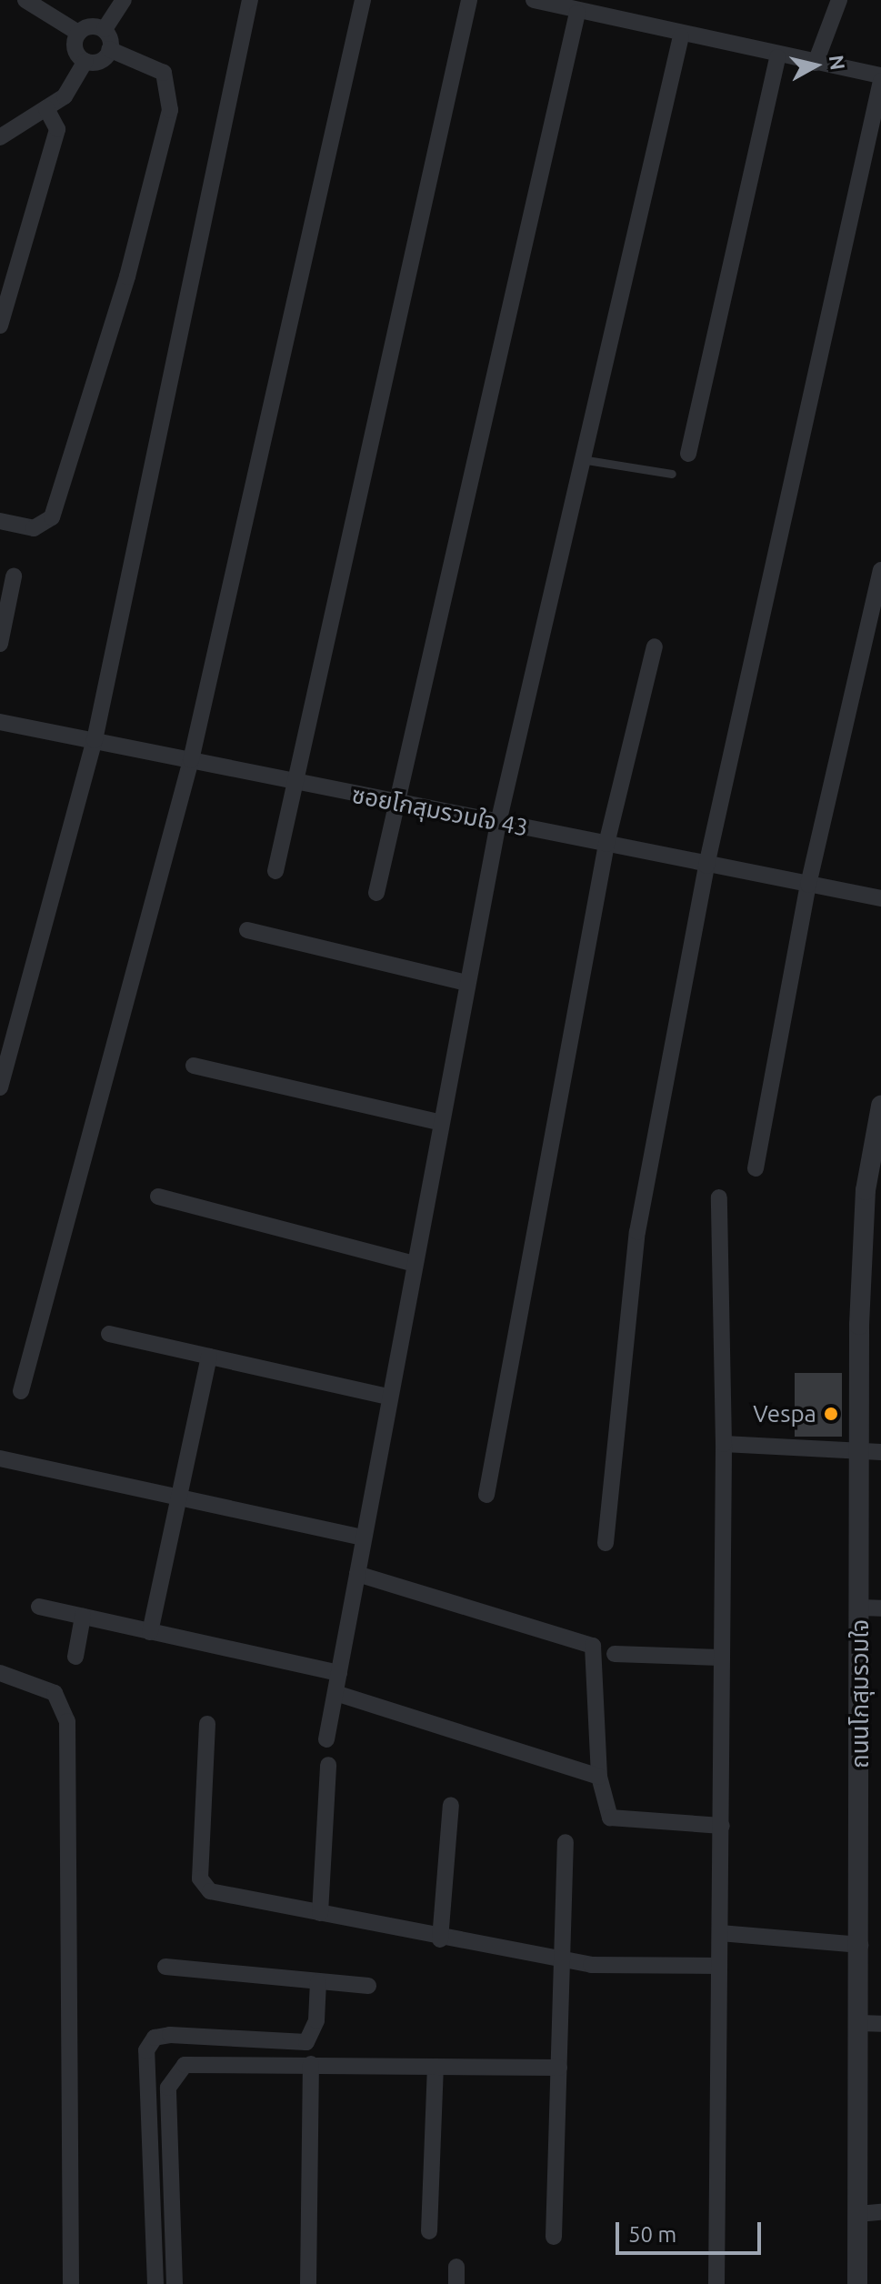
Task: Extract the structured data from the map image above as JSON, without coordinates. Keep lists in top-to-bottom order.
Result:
{
  "streets": {
    "street": ["ซอยโกสุมรวมใจ 43", "ถนนโกสุมรวมใจ"]
  },
  "places": ["Vespa"],
  "scale_bar": "50 m",
  "north": "right"
}
